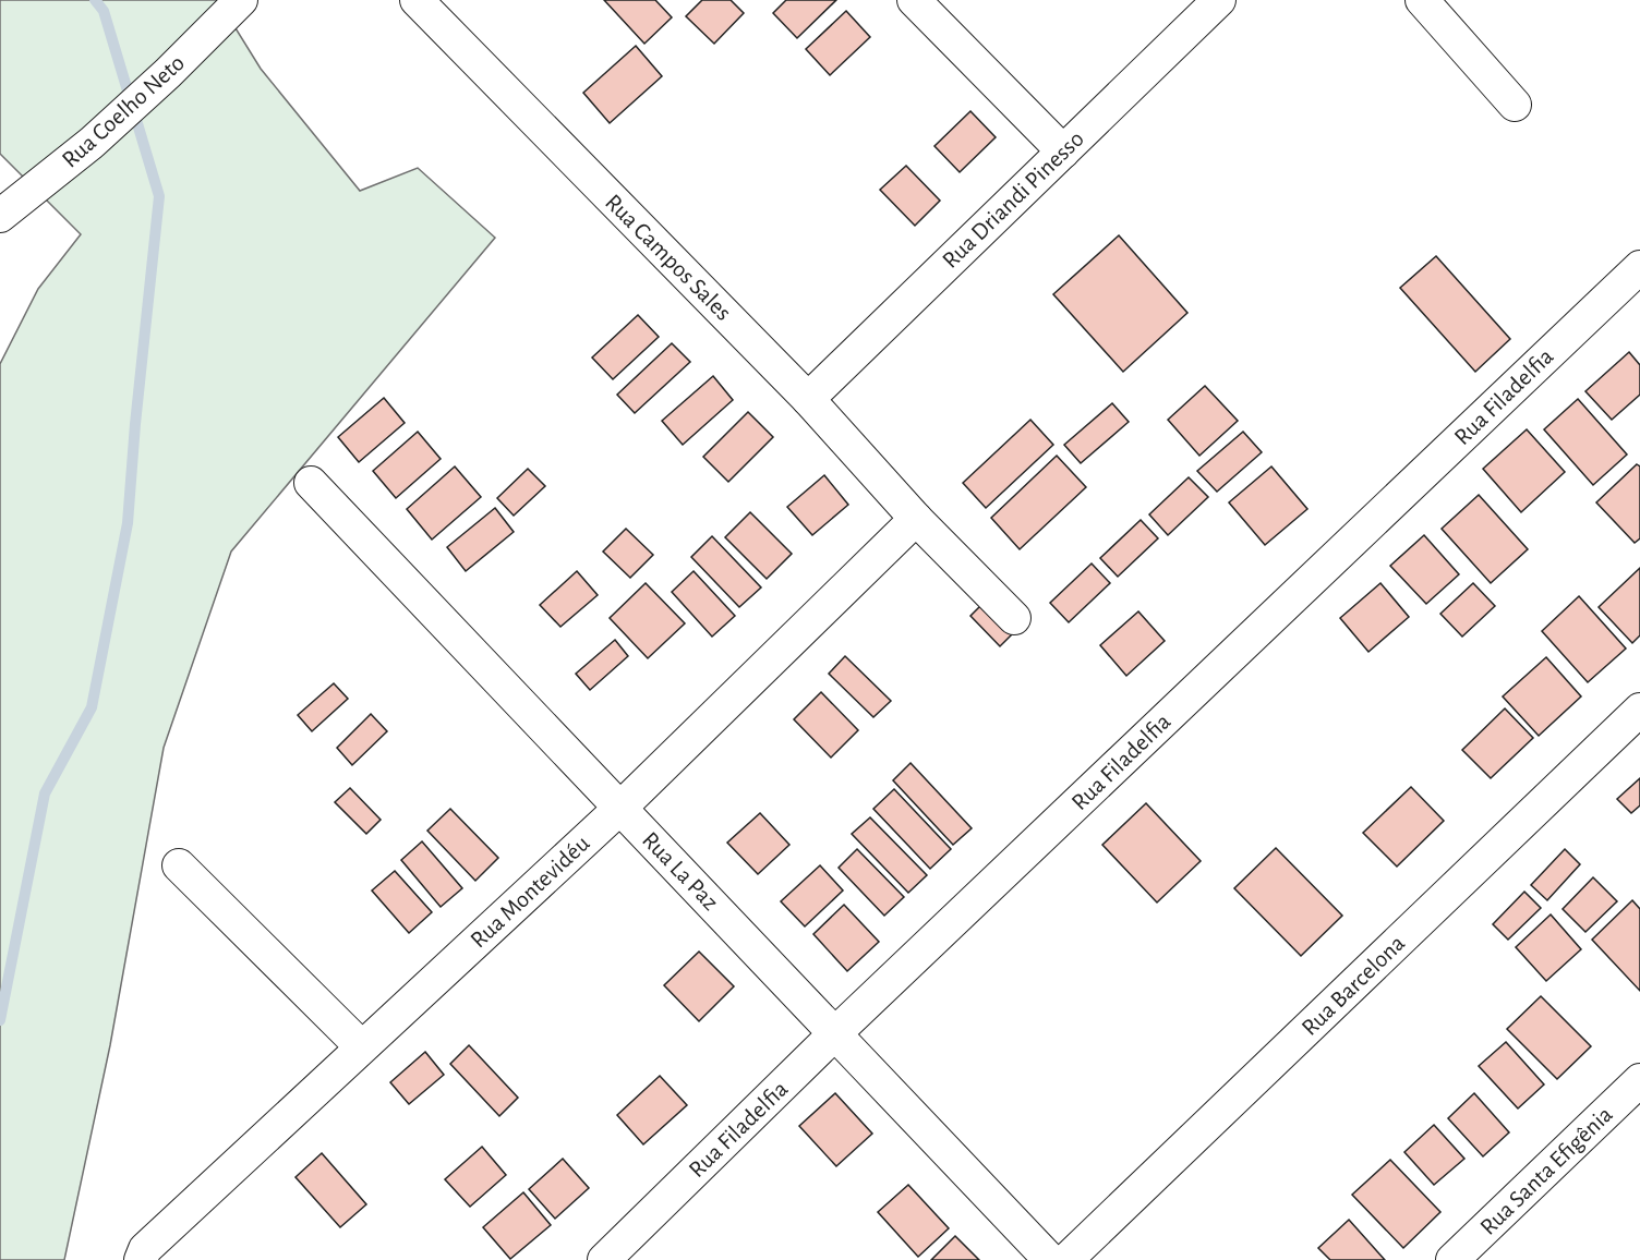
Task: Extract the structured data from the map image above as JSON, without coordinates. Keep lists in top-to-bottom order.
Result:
{
  "streets": {
    "street": [
      "Rua Coelho Neto",
      "Rua Driandi Pinesso",
      "Rua Campos Sales",
      "Rua Filadelfia",
      "Rua La Paz",
      "Rua Montevidéu",
      "Rua Barcelona",
      "Rua Santa Efigênia"
    ]
  },
  "crossings": [
    ["Rua Driandi Pinesso", "Rua Campos Sales"],
    ["Rua Campos Sales", "Rua Montevidéu"],
    ["Rua Filadelfia", "Rua La Paz"],
    ["Rua La Paz", "Rua Montevidéu"]
  ]
}
